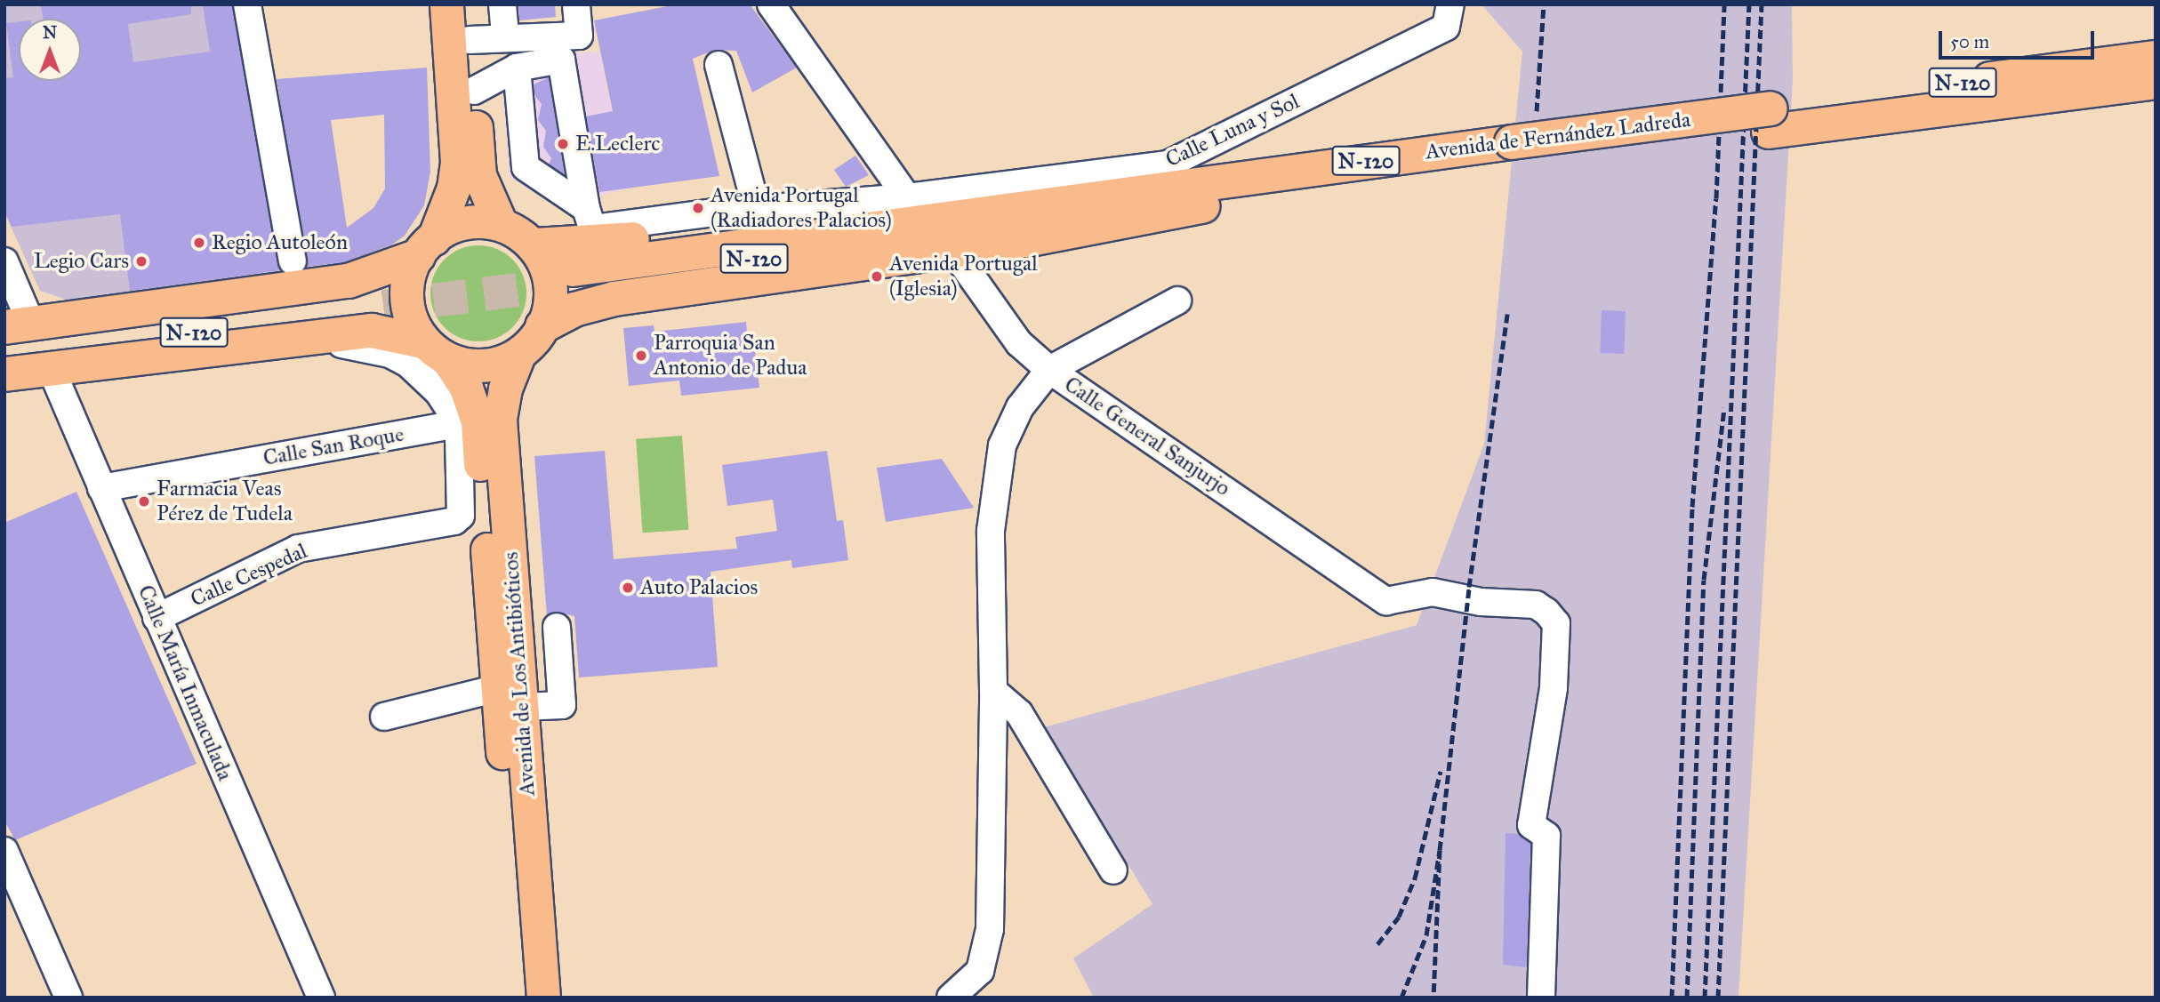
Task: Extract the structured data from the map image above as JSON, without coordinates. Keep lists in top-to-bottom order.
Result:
{
  "streets": {
    "highway": ["N-120", "Avenida de Fernández Ladreda"],
    "main road": ["Avenida de Los Antibióticos"],
    "street": [
      "Calle Luna y Sol",
      "Calle General Sanjurjo",
      "Calle San Roque",
      "Calle Cespedal",
      "Calle María Inmaculada"
    ]
  },
  "crossings": [
    ["N-120", "Calle Luna y Sol"],
    ["N-120", "Avenida de Fernández Ladreda"],
    ["N-120", "Calle General Sanjurjo"],
    ["Calle Luna y Sol", "Avenida de Fernández Ladreda"],
    ["Calle Luna y Sol", "Calle General Sanjurjo"],
    ["Avenida de Fernández Ladreda", "Calle General Sanjurjo"],
    ["Calle San Roque", "Calle Cespedal"],
    ["Calle San Roque", "Calle María Inmaculada"],
    ["Calle Cespedal", "Calle María Inmaculada"]
  ],
  "places": [
    "E.Leclerc",
    "Avenida Portugal (Radiadores Palacios)",
    "Regio Autoleón",
    "Legio Cars",
    "Avenida Portugal (Iglesia)",
    "Parroquia San Antonio de Padua",
    "Farmacia Veas Pérez de Tudela",
    "Auto Palacios"
  ],
  "scale_bar": "50 m",
  "north": "top"
}
